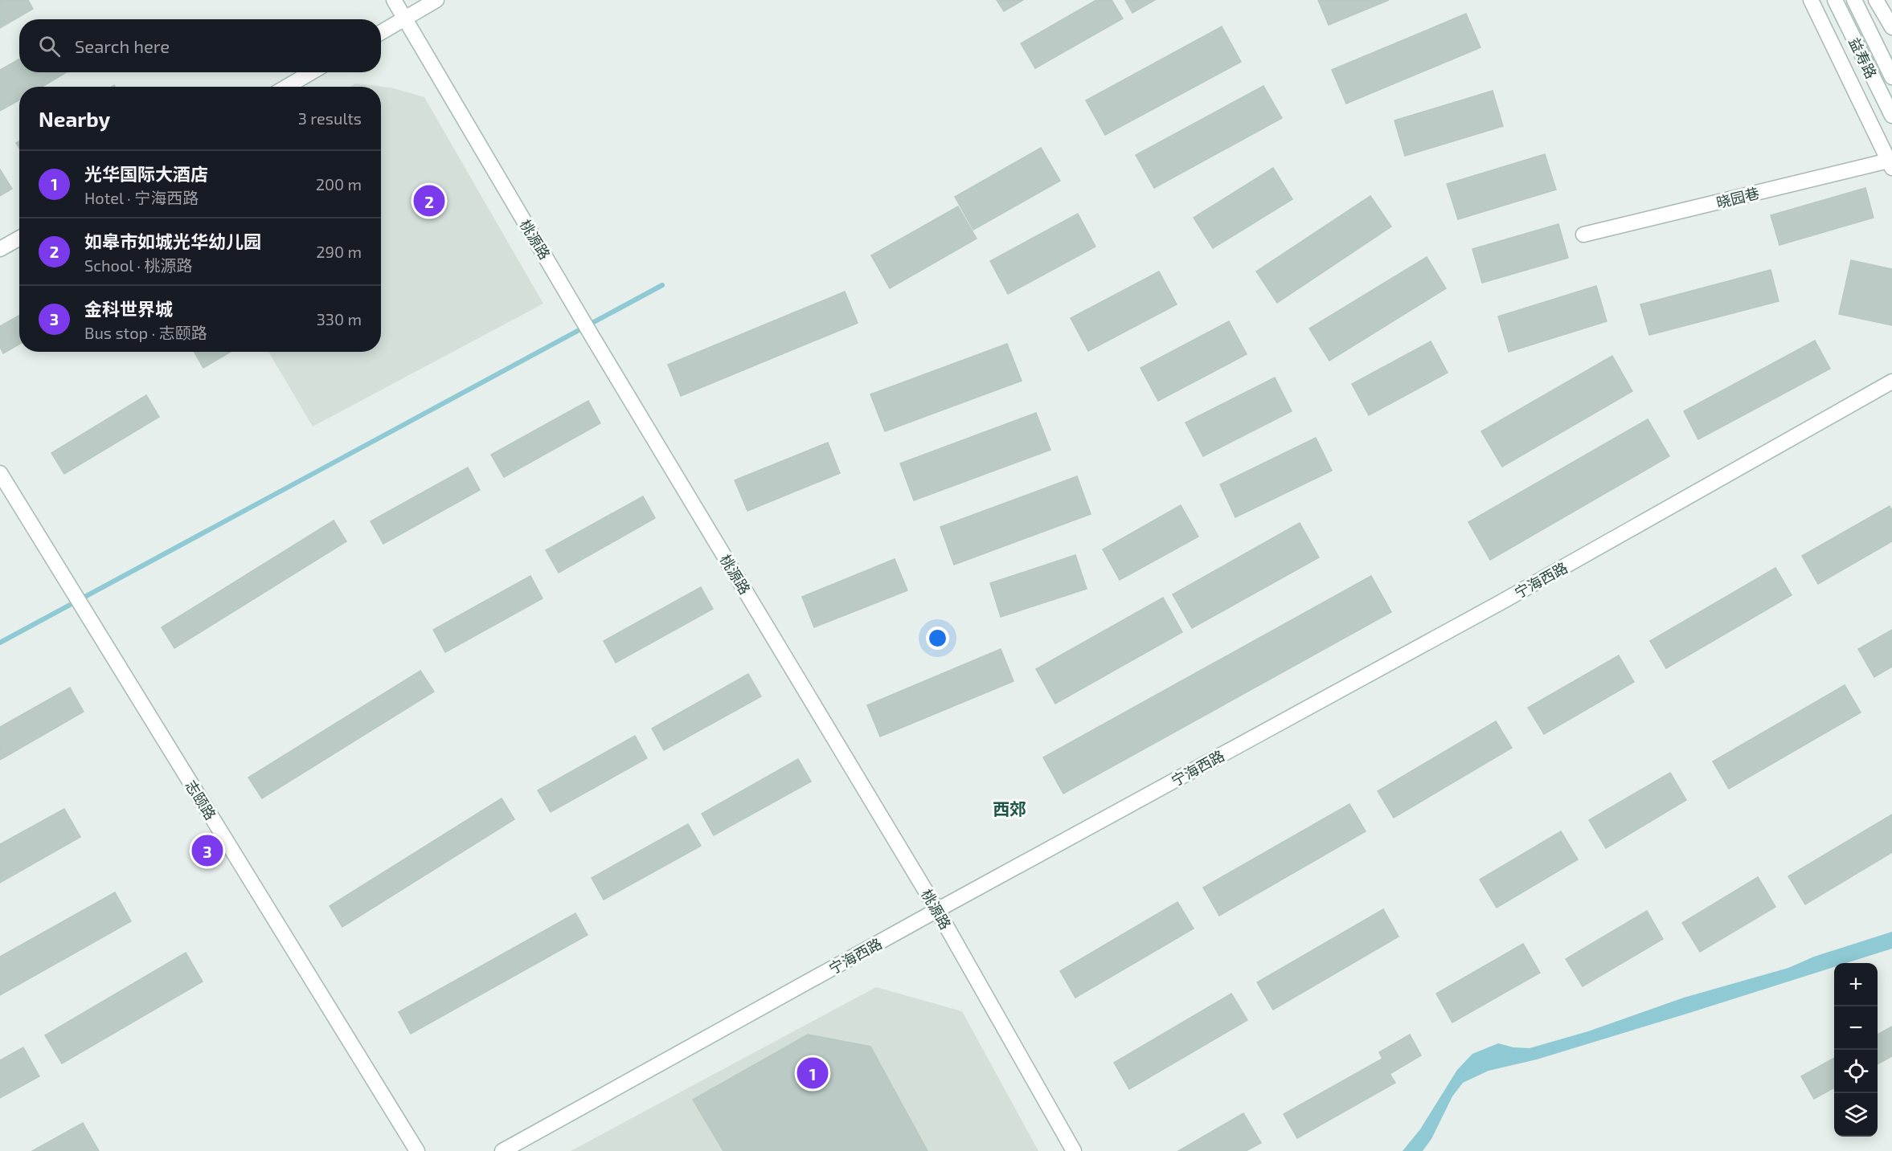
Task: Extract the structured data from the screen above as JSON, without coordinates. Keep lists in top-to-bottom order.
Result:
{
  "streets": {
    "street": [
      "益寿路",
      "晓园巷",
      "桃源路",
      "宁海西路",
      "志颐路"
    ]
  },
  "crossings": [
    ["桃源路", "宁海西路"]
  ],
  "districts": ["西郊"],
  "page": {
    "search": "Search here",
    "heading": ["Nearby", "3 results"],
    "list": [
      {
        "mark": "1",
        "name": "光华国际大酒店",
        "note": "Hotel · 宁海西路",
        "value": "200 m"
      },
      {
        "mark": "2",
        "name": "如皋市如城光华幼儿园",
        "note": "School · 桃源路",
        "value": "290 m"
      },
      {
        "mark": "3",
        "name": "金科世界城",
        "note": "Bus stop · 志颐路",
        "value": "330 m"
      }
    ],
    "pins": ["2", "3", "1"],
    "map_buttons": ["+", "−"]
  }
}
